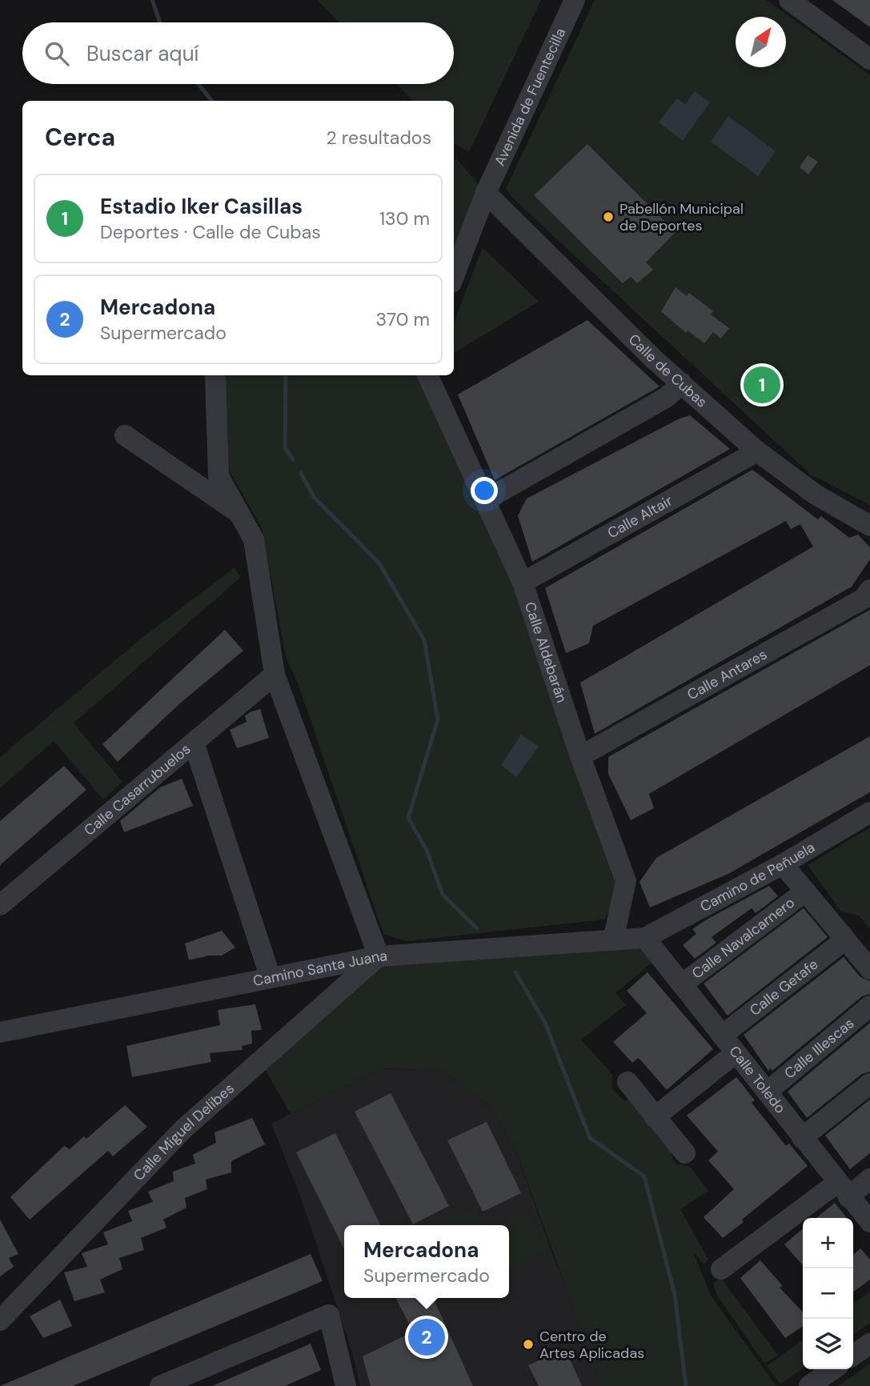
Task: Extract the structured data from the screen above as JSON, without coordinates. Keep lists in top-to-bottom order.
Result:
{
  "streets": {
    "street": [
      "Avenida de Fuentecilla",
      "Calle de Cubas",
      "Calle Altair",
      "Calle Aldebarán",
      "Calle Antares",
      "Calle Casarrubuelos",
      "Camino de Peñuela",
      "Calle Navalcarnero",
      "Camino Santa Juana",
      "Calle Getafe",
      "Calle Illescas",
      "Calle Toledo",
      "Calle Miguel Delibes"
    ]
  },
  "crossings": [
    ["Avenida de Fuentecilla", "Calle de Cubas"],
    ["Calle de Cubas", "Calle Altair"],
    ["Calle Altair", "Calle Aldebarán"],
    ["Calle Aldebarán", "Calle Antares"],
    ["Calle Aldebarán", "Camino Santa Juana"],
    ["Camino de Peñuela", "Camino Santa Juana"],
    ["Camino de Peñuela", "Calle Toledo"],
    ["Calle Navalcarnero", "Calle Toledo"],
    ["Camino Santa Juana", "Calle Toledo"],
    ["Camino Santa Juana", "Calle Miguel Delibes"],
    ["Calle Getafe", "Calle Toledo"],
    ["Calle Illescas", "Calle Toledo"]
  ],
  "places": ["Pabellón Municipal de Deportes", "Centro de Artes Aplicadas"],
  "north": "top right",
  "page": {
    "search": "Buscar aquí",
    "heading": ["Cerca", "2 resultados"],
    "list": [
      {
        "mark": "1",
        "name": "Estadio Iker Casillas",
        "note": "Deportes · Calle de Cubas",
        "value": "130 m"
      },
      {
        "mark": "2",
        "name": "Mercadona",
        "note": "Supermercado",
        "value": "370 m"
      }
    ],
    "pins": ["1", "2"],
    "map_buttons": ["+", "−"],
    "popup": ["Mercadona", "Supermercado"]
  }
}
